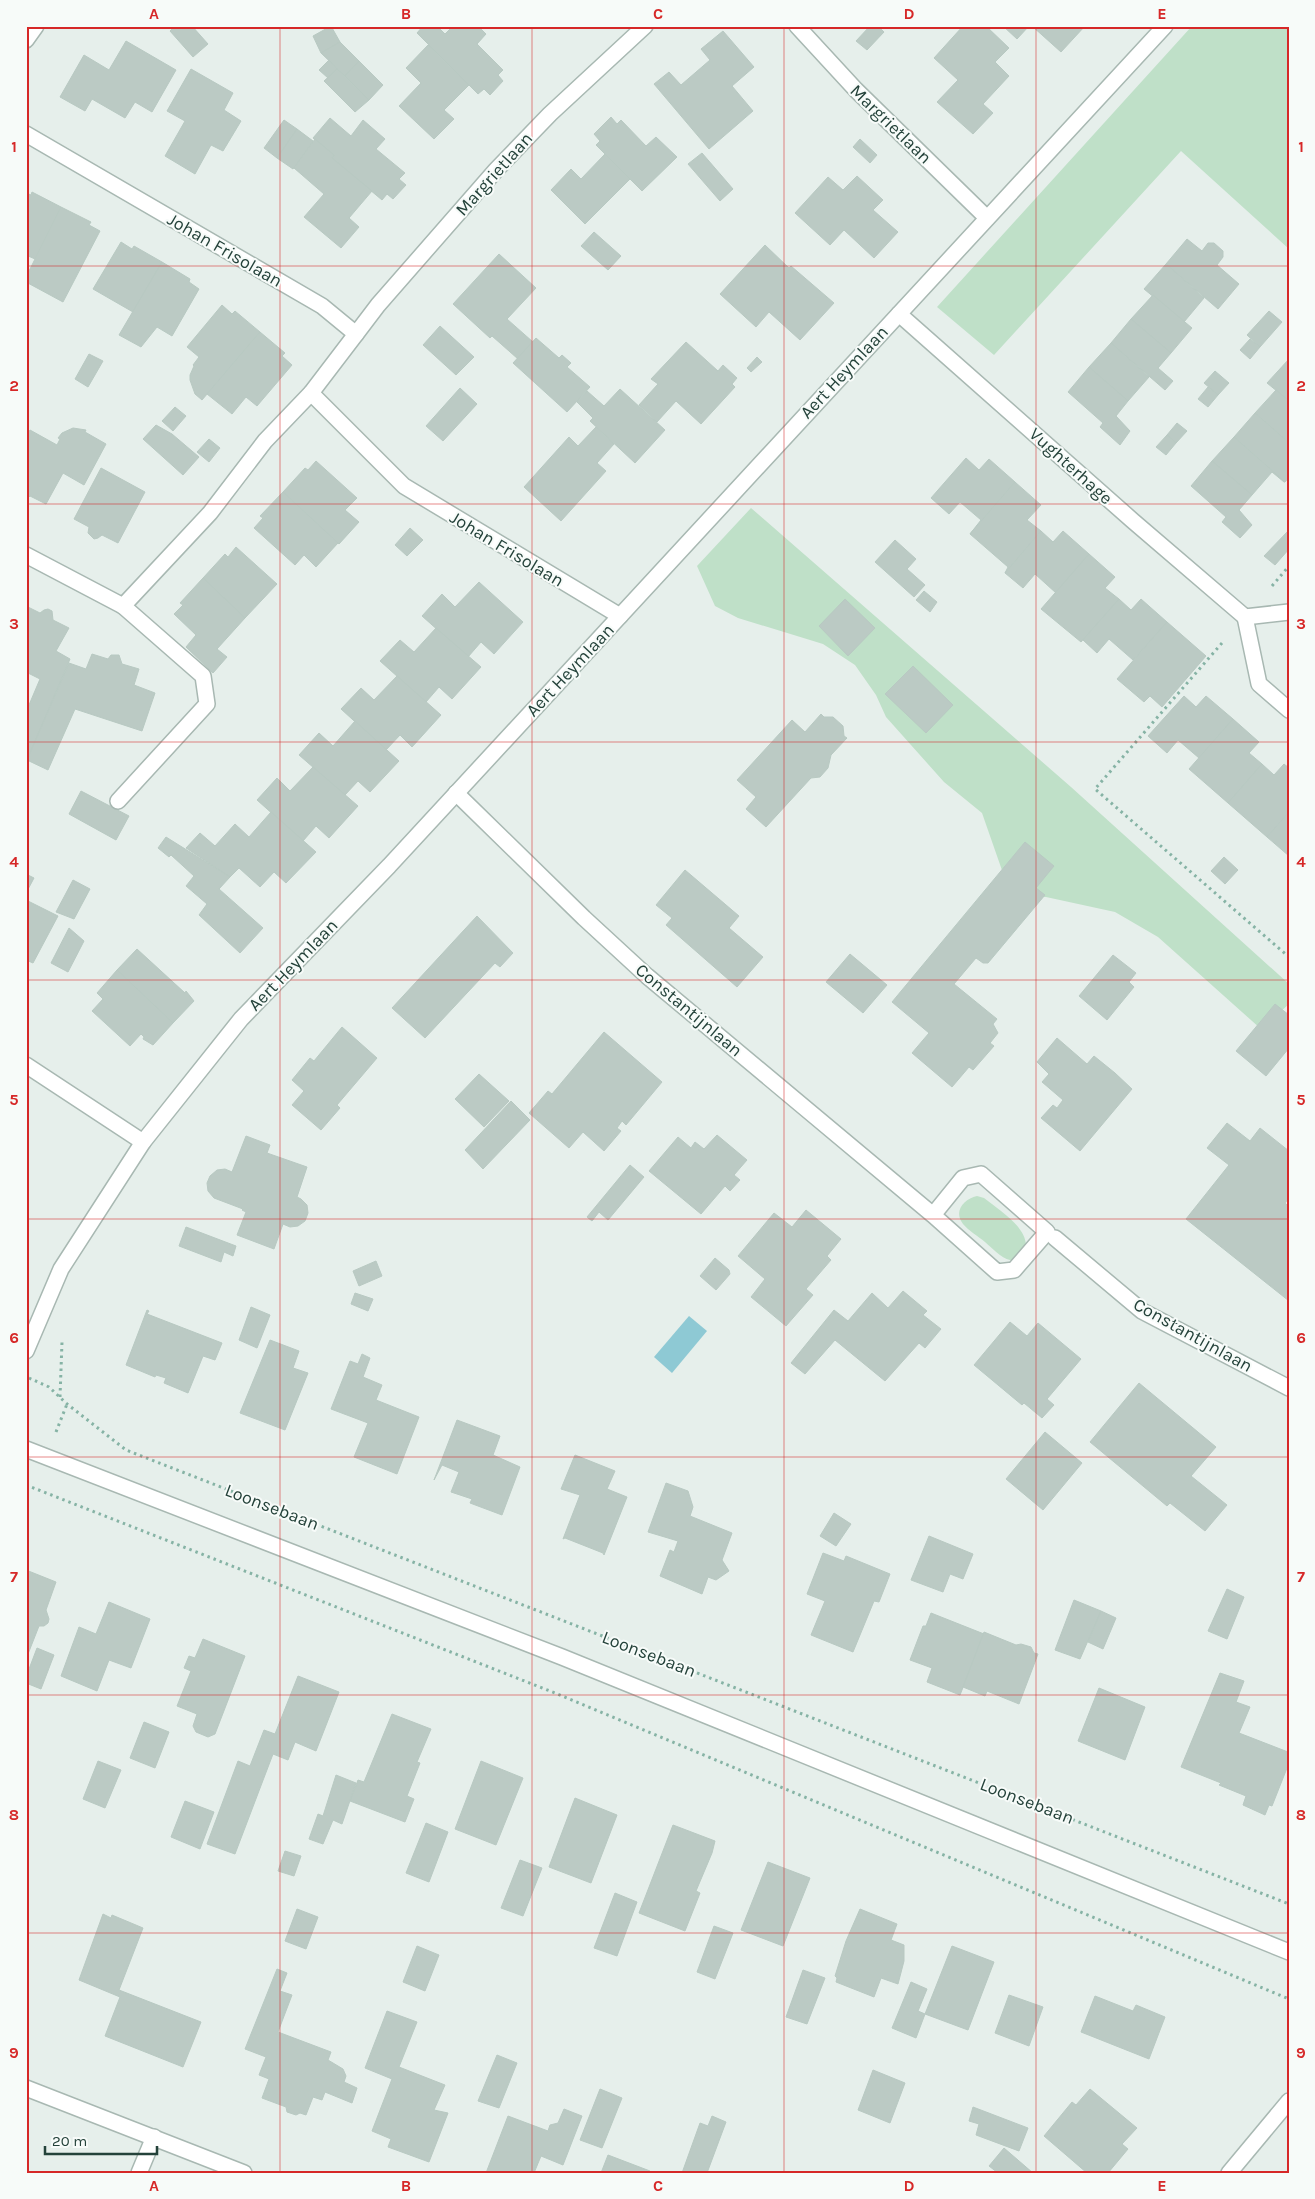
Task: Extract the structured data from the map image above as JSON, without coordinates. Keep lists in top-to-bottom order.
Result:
{
  "streets": {
    "street": [
      "Margrietlaan",
      "Johan Frisolaan",
      "Aert Heymlaan",
      "Vughterhage",
      "Constantijnlaan",
      "Loonsebaan"
    ]
  },
  "crossings": [
    ["Margrietlaan", "Johan Frisolaan"],
    ["Margrietlaan", "Aert Heymlaan"],
    ["Johan Frisolaan", "Aert Heymlaan"],
    ["Aert Heymlaan", "Vughterhage"],
    ["Aert Heymlaan", "Constantijnlaan"]
  ],
  "scale_bar": "20 m",
  "grid": {
    "columns": [
      "A",
      "B",
      "C",
      "D",
      "E"
    ],
    "rows": [
      "1",
      "2",
      "3",
      "4",
      "5",
      "6",
      "7",
      "8",
      "9"
    ]
  }
}
